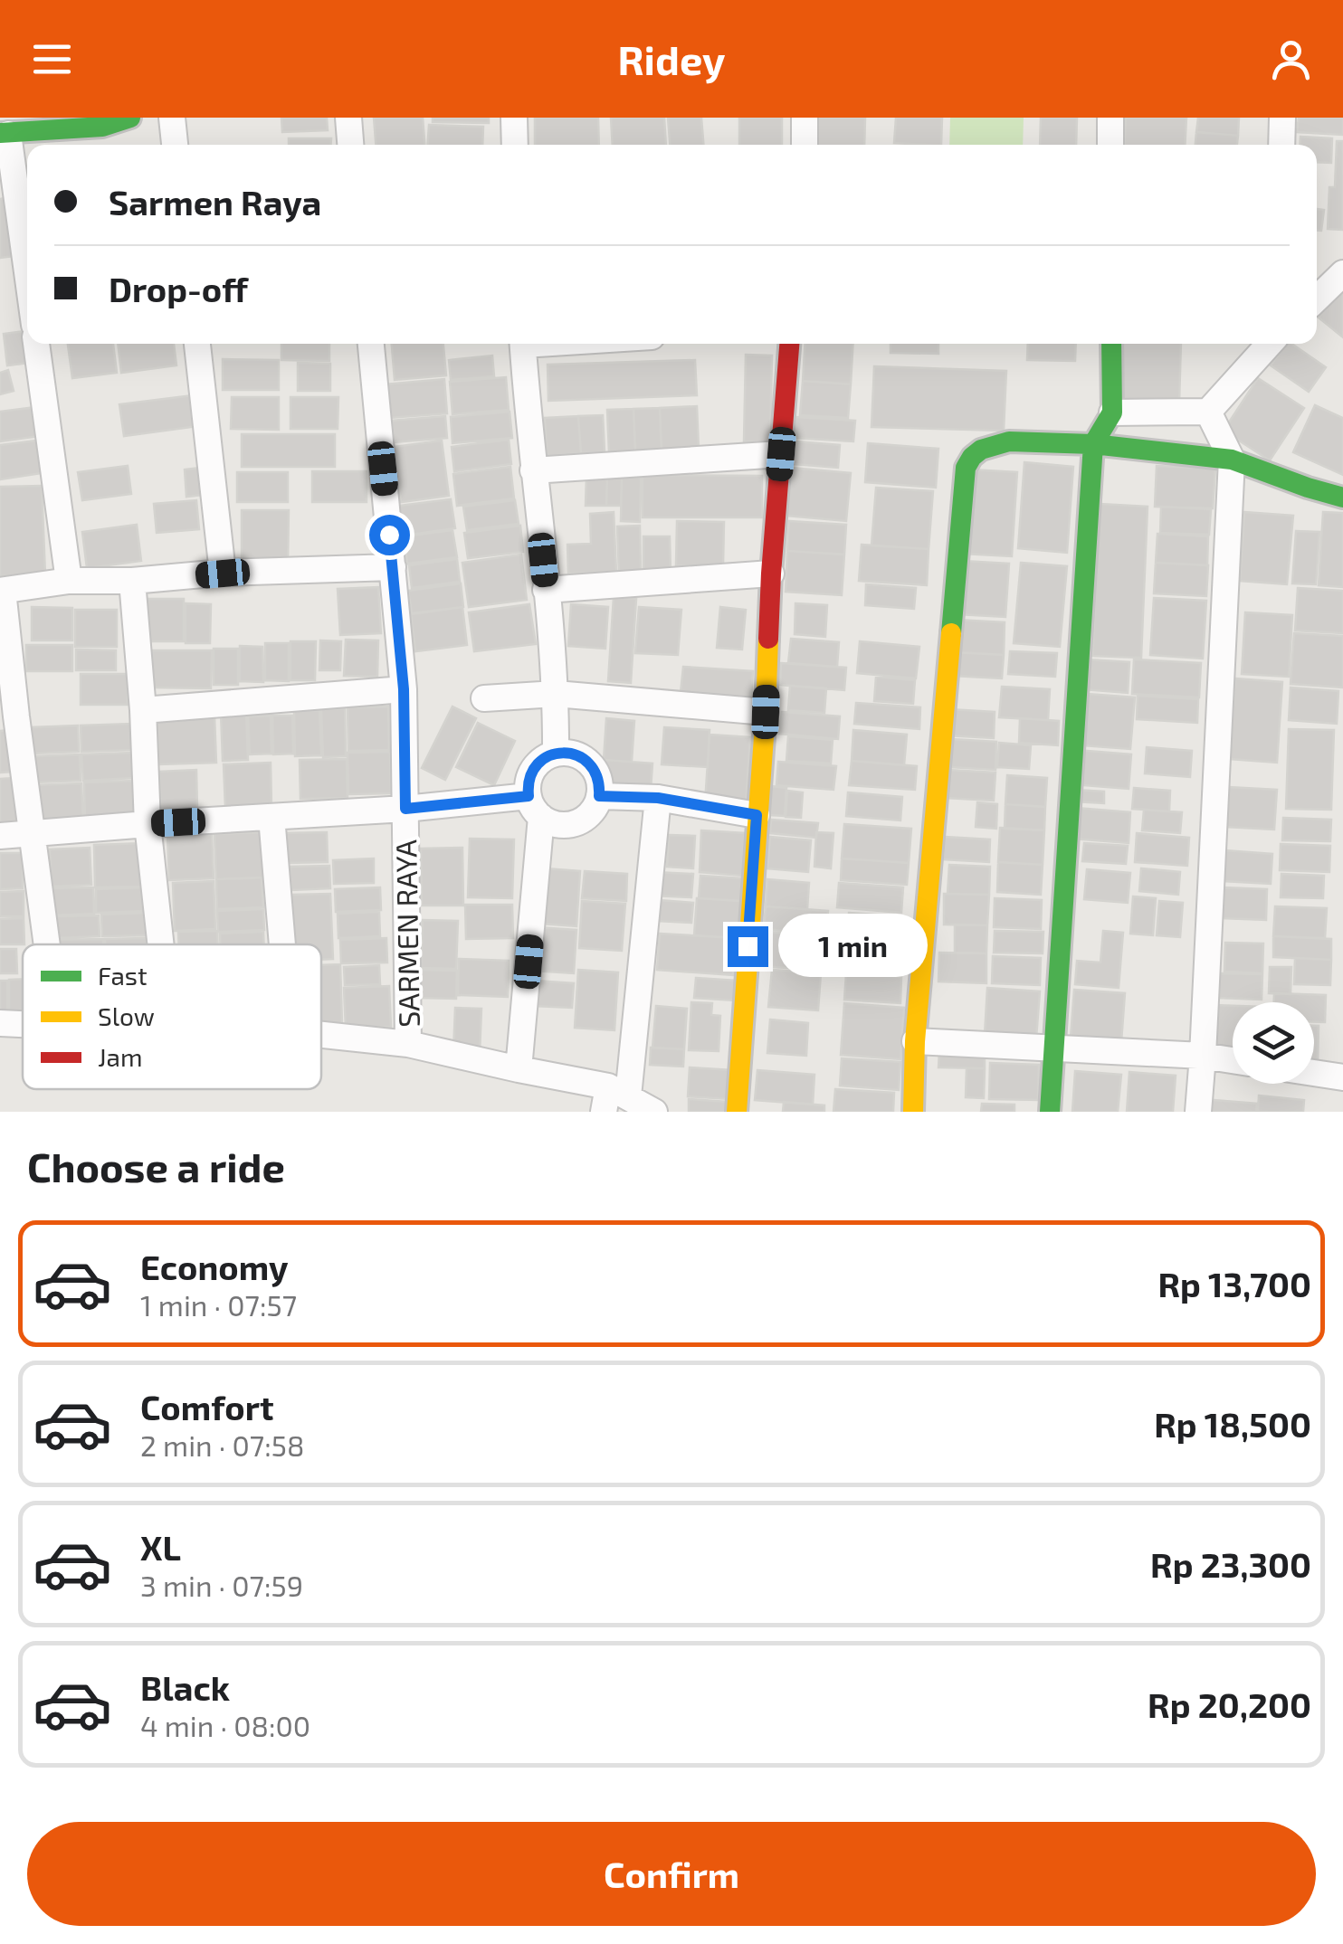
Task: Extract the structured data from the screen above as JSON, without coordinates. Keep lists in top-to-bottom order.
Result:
{
  "streets": {
    "street": ["SARMEN RAYA"]
  },
  "legend": ["Fast", "Slow", "Jam"],
  "page": {
    "header": "Ridey",
    "banner": ["Sarmen Raya", "Drop-off"],
    "bubble": "1 min",
    "heading": "Choose a ride",
    "list": [
      {
        "name": "Economy",
        "note": "1 min · 07:57",
        "value": "Rp 13,700"
      },
      {
        "name": "Comfort",
        "note": "2 min · 07:58",
        "value": "Rp 18,500"
      },
      {
        "name": "XL",
        "note": "3 min · 07:59",
        "value": "Rp 23,300"
      },
      {
        "name": "Black",
        "note": "4 min · 08:00",
        "value": "Rp 20,200"
      }
    ],
    "buttons": "Confirm"
  }
}
